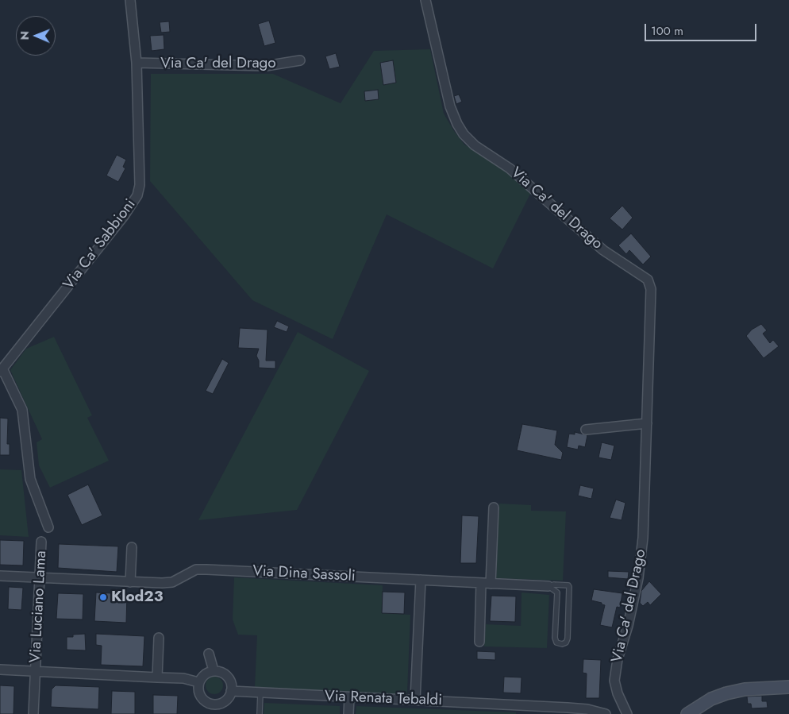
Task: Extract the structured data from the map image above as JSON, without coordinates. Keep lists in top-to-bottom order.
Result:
{
  "streets": {
    "street": [
      "Via Ca' del Drago",
      "Via Ca' Sabbioni",
      "Via Dina Sassoli",
      "Via Luciano Lama",
      "Via Renata Tebaldi"
    ]
  },
  "crossings": [
    ["Via Ca' del Drago", "Via Ca' Sabbioni"],
    ["Via Dina Sassoli", "Via Luciano Lama"],
    ["Via Luciano Lama", "Via Renata Tebaldi"]
  ],
  "places": ["Klod23"],
  "scale_bar": "100 m",
  "north": "left"
}
